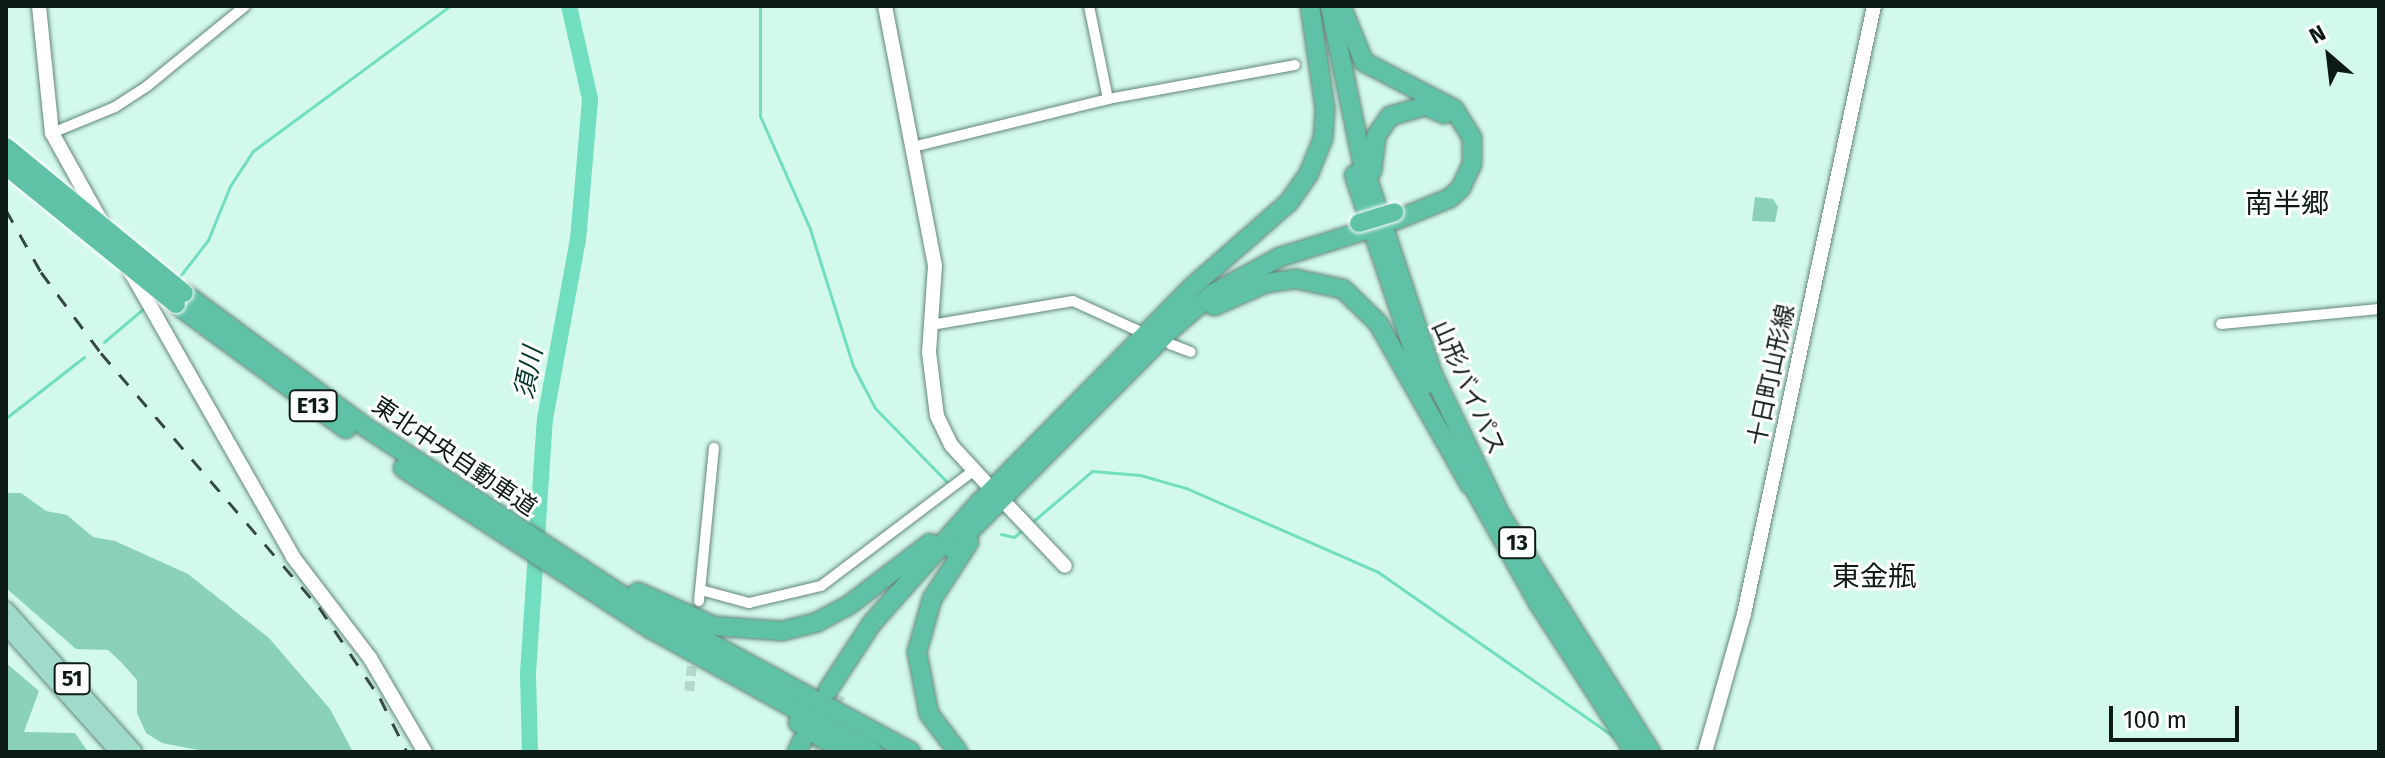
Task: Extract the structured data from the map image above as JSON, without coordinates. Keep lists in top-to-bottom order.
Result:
{
  "streets": {
    "highway": [
      "山形バイパス",
      "E13",
      "東北中央自動車道",
      "13"
    ],
    "main road": ["51"],
    "street": ["十日町山形線"]
  },
  "districts": ["南半郷", "東金瓶"],
  "water": ["須川"],
  "scale_bar": "100 m",
  "north": "top left"
}
